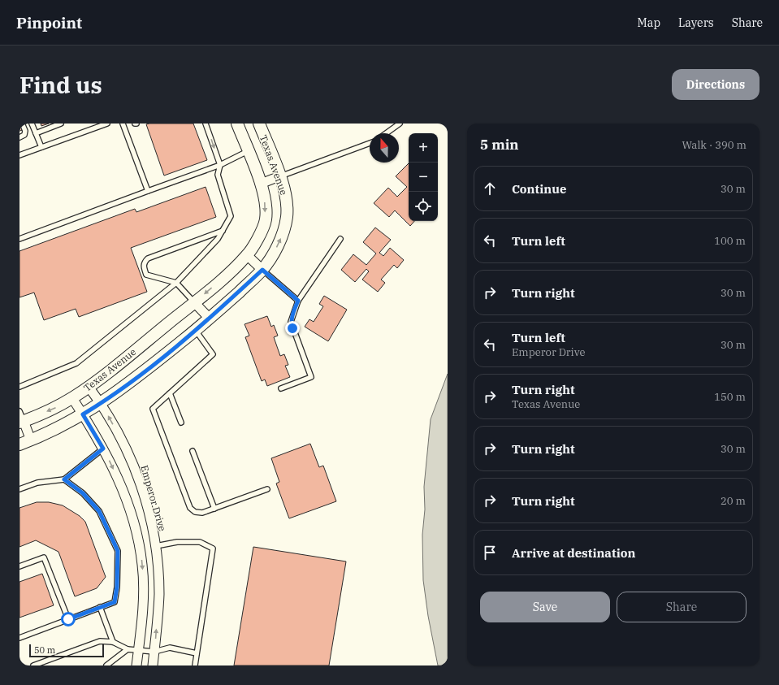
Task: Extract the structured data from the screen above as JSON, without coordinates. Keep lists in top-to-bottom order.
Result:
{
  "streets": {
    "street": ["Texas Avenue", "Emperor Drive"]
  },
  "crossings": [
    ["Texas Avenue", "Emperor Drive"]
  ],
  "scale_bar": "50 m",
  "north": "top",
  "page": {
    "header": "Pinpoint",
    "nav": ["Map", "Layers", "Share"],
    "buttons": [
      "Directions",
      ["Save", "Share"]
    ],
    "title": "Find us",
    "heading": ["5 min", "Walk · 390 m"],
    "map_buttons": ["+", "−"],
    "list": [
      ["Continue", "30 m"],
      ["Turn left", "100 m"],
      ["Turn right", "30 m"],
      ["Turn left", "Emperor Drive", "30 m"],
      ["Turn right", "Texas Avenue", "150 m"],
      ["Turn right", "30 m"],
      ["Turn right", "20 m"],
      "Arrive at destination"
    ],
    "scale": "50 m"
  }
}
